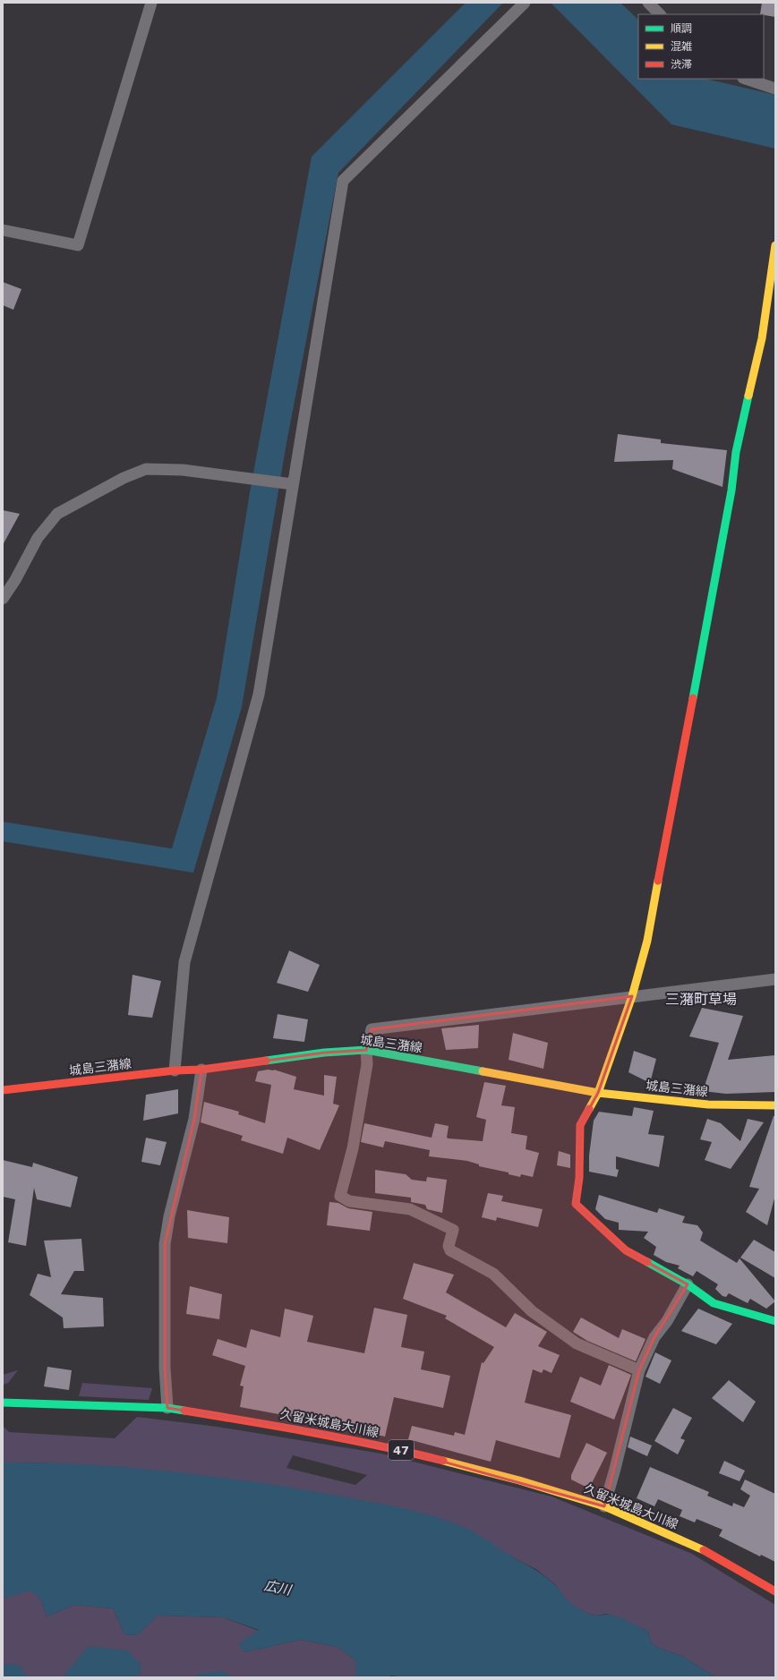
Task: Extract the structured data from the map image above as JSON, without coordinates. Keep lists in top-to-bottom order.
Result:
{
  "streets": {
    "main road": ["城島三潴線", "久留米城島大川線", "47"]
  },
  "districts": ["三潴町草場"],
  "water": ["広川"],
  "legend": ["順調", "混雑", "渋滞"]
}
